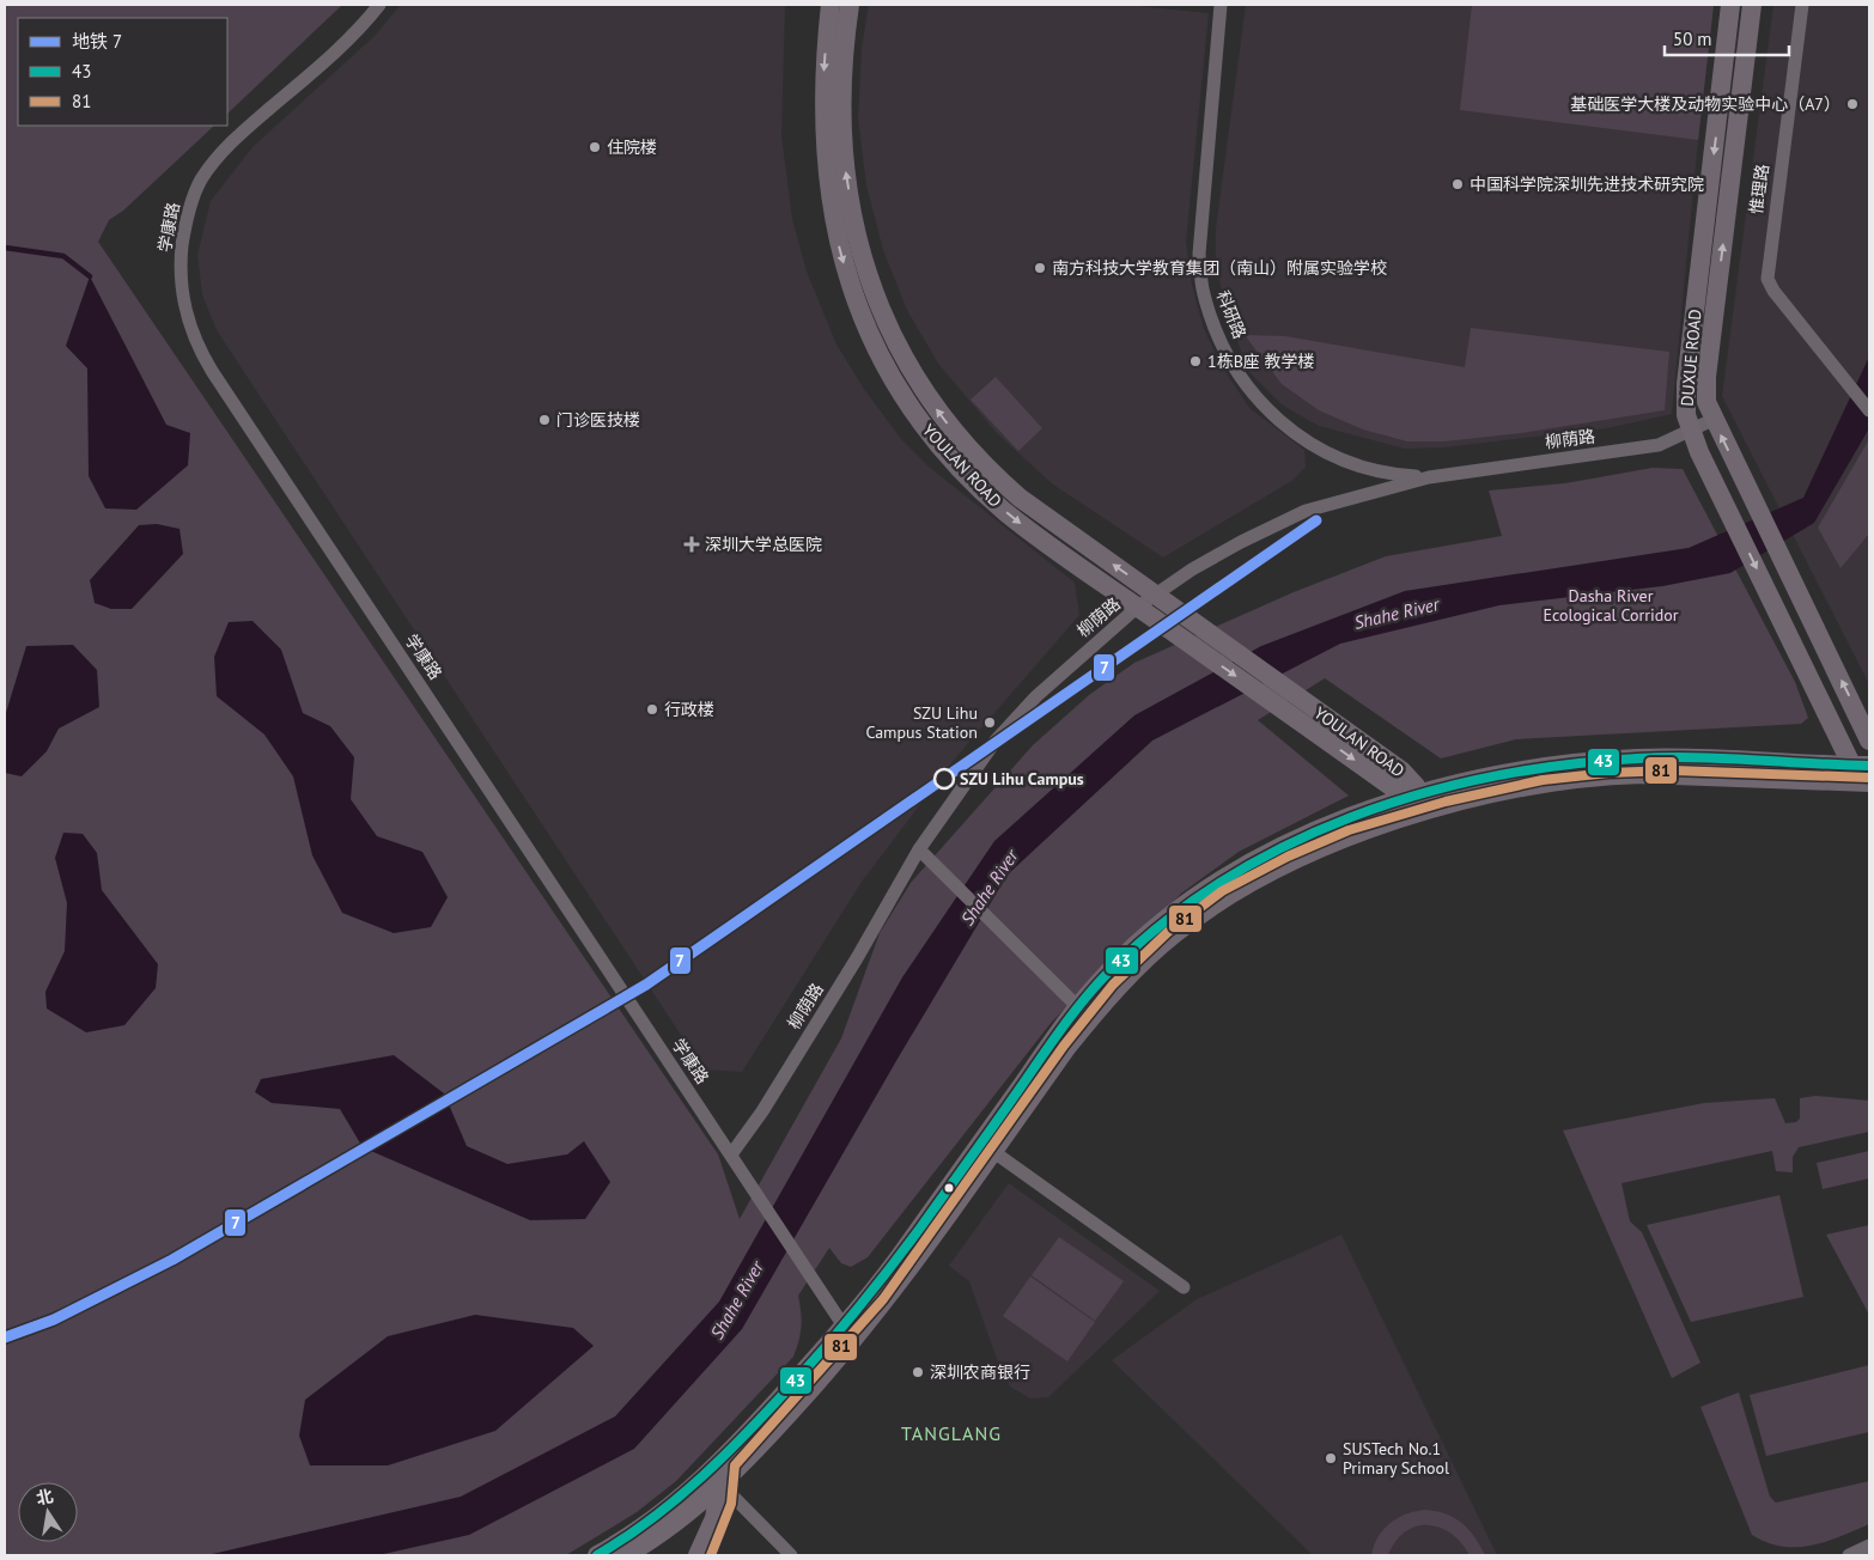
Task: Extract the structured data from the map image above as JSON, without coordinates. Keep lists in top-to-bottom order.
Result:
{
  "streets": {
    "street": [
      "惟理路",
      "学康路",
      "科研路",
      "DUXUE ROAD",
      "柳荫路",
      "YOULAN ROAD"
    ]
  },
  "crossings": [
    ["学康路", "柳荫路"],
    ["科研路", "柳荫路"],
    ["DUXUE ROAD", "柳荫路"],
    ["柳荫路", "YOULAN ROAD"]
  ],
  "districts": ["TANGLANG"],
  "water": ["Shahe River"],
  "parks": ["Dasha River Ecological Corridor"],
  "places": {
    "other": [
      "基础医学大楼及动物实验中心（A7）",
      "住院楼",
      "中国科学院深圳先进技术研究院",
      "南方科技大学教育集团（南山）附属实验学校",
      "1栋B座 教学楼",
      "门诊医技楼",
      "行政楼",
      "SZU Lihu Campus Station",
      "SZU Lihu Campus",
      "深圳农商银行",
      "SUSTech No.1 Primary School"
    ],
    "health": ["深圳大学总医院"]
  },
  "lines": ["metro line 7", "transit line 43", "transit line 81"],
  "legend": ["地铁 7", "43", "81"],
  "scale_bar": "50 m",
  "north": "top"
}
